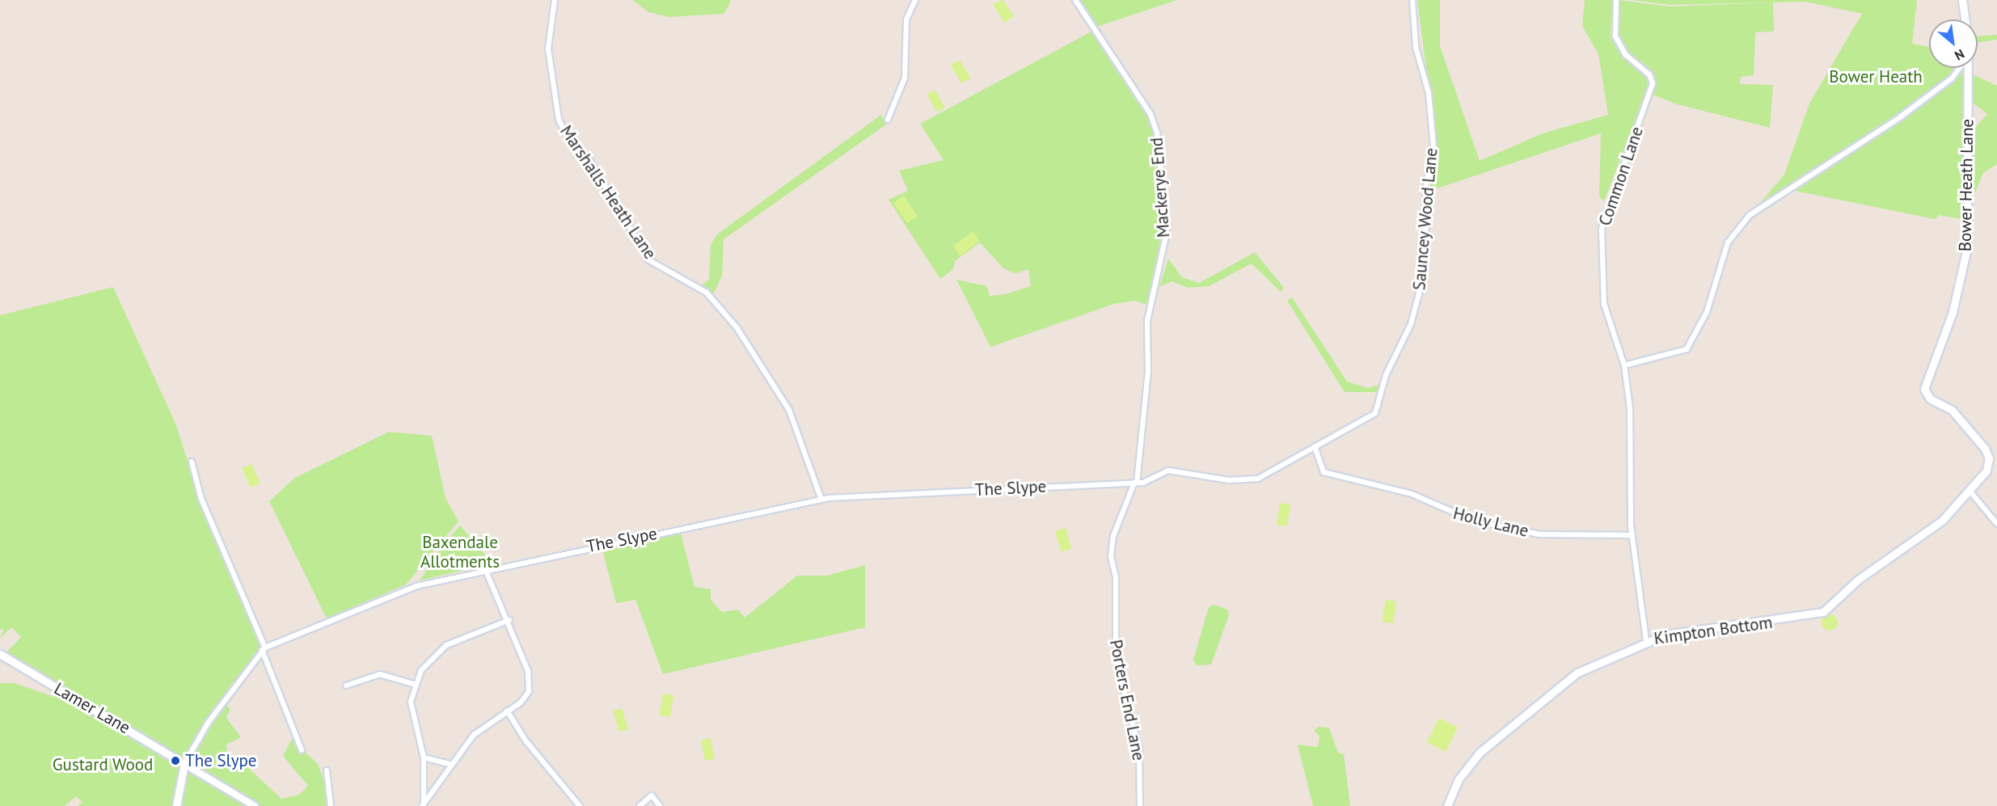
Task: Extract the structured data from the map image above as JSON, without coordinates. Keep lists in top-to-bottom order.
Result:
{
  "streets": {
    "main road": ["Bower Heath Lane", "Kimpton Bottom", "Lamer Lane"],
    "street": [
      "Common Lane",
      "Mackerye End",
      "Marshalls Heath Lane",
      "Sauncey Wood Lane",
      "The Slype",
      "Holly Lane",
      "Porters End Lane"
    ]
  },
  "crossings": [
    ["Bower Heath Lane", "Kimpton Bottom"],
    ["Mackerye End", "Sauncey Wood Lane"],
    ["Mackerye End", "The Slype"],
    ["Mackerye End", "Porters End Lane"],
    ["Marshalls Heath Lane", "The Slype"],
    ["Sauncey Wood Lane", "The Slype"],
    ["Sauncey Wood Lane", "Holly Lane"],
    ["Sauncey Wood Lane", "Porters End Lane"],
    ["The Slype", "Porters End Lane"]
  ],
  "parks": ["Bower Heath", "Baxendale Allotments", "Gustard Wood"],
  "places": ["The Slype"],
  "north": "bottom right"
}
